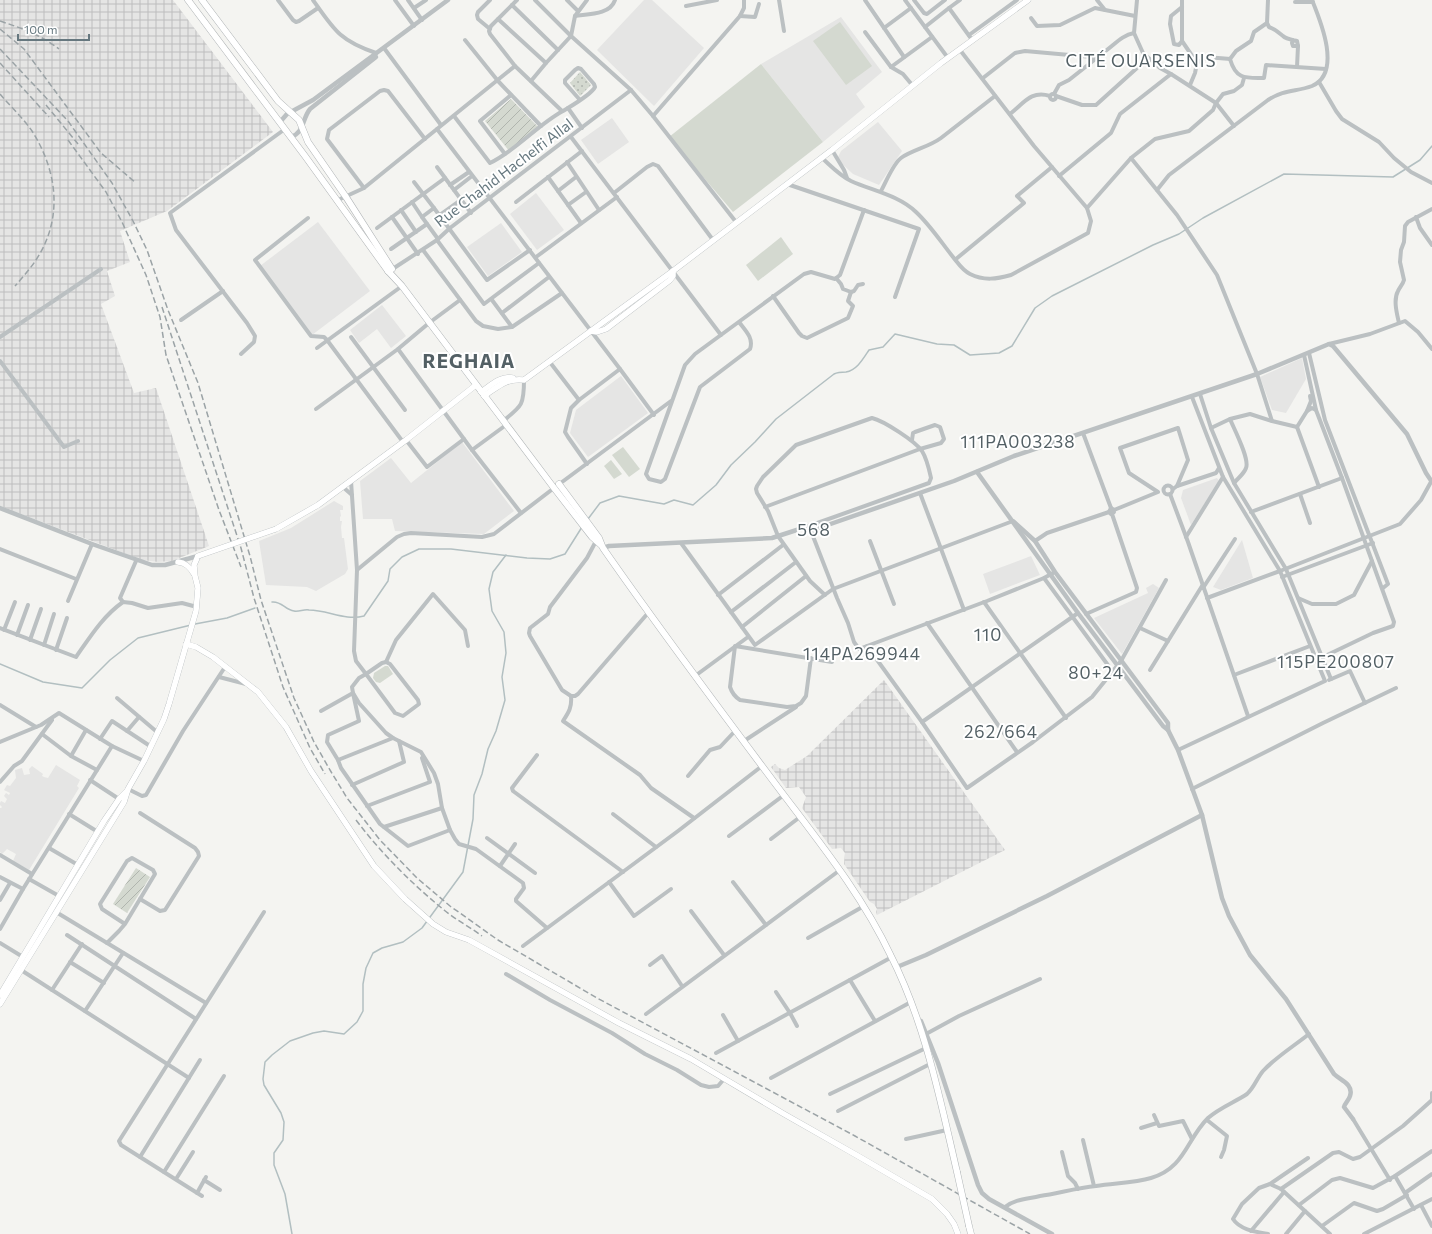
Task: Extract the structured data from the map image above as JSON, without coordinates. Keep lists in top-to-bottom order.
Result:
{
  "streets": {
    "street": ["Rue Chahid Hachelfi Allal"]
  },
  "districts": [
    "CITÉ OUARSENIS",
    "REGHAIA",
    "111PA003238",
    "568",
    "110",
    "114PA269944",
    "115PE200807",
    "80+24",
    "262/664"
  ],
  "scale_bar": "100 m"
}
